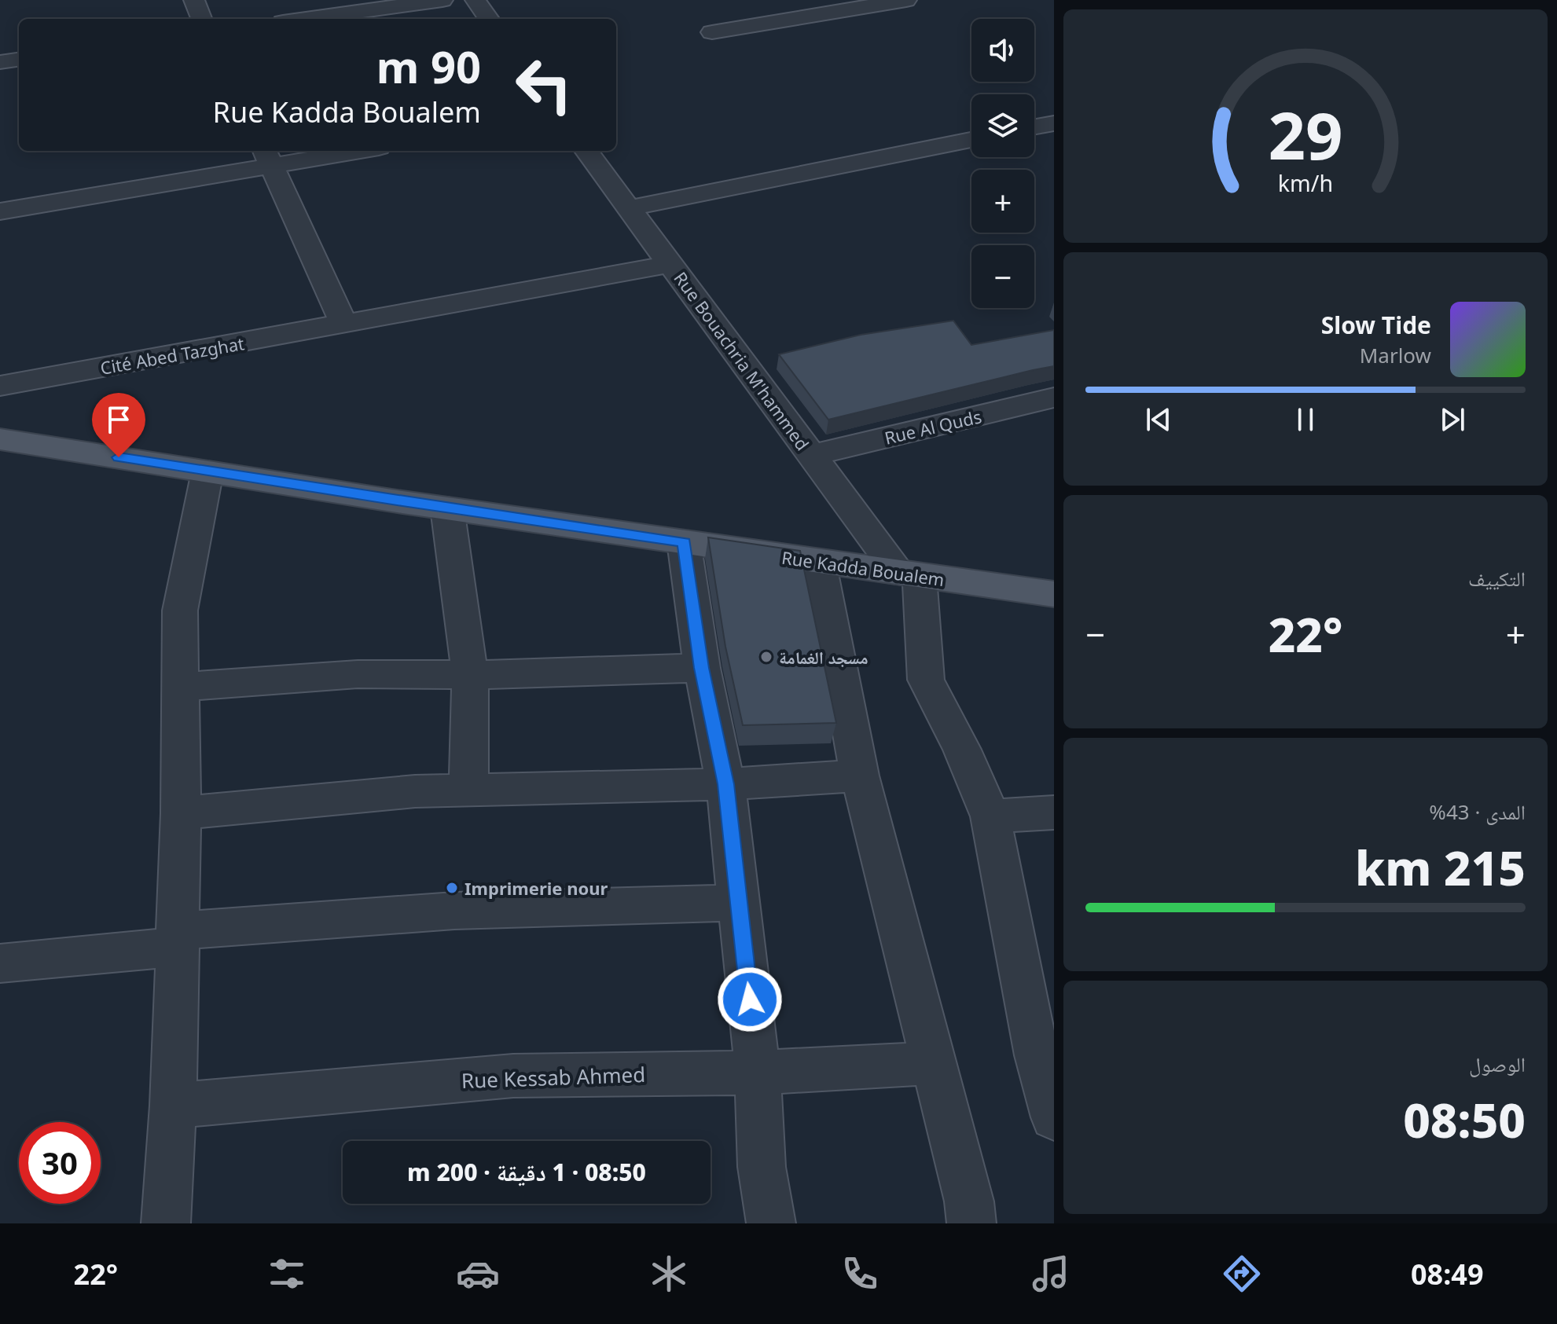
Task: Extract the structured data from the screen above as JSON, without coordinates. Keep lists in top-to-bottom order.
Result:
{
  "streets": {
    "main road": ["Rue Kadda Boualem"],
    "street": [
      "Cité Abed Tazghat",
      "Rue Bouachria M'hammed",
      "Rue Al Quds",
      "Rue Kessab Ahmed"
    ]
  },
  "crossings": [
    ["Cité Abed Tazghat", "Rue Bouachria M'hammed"],
    ["Rue Bouachria M'hammed", "Rue Al Quds"],
    ["Rue Bouachria M'hammed", "Rue Kadda Boualem"]
  ],
  "places": ["مسجد الغمامة", "Imprimerie nour"],
  "page": {
    "map_buttons": ["+", "−"],
    "turn": ["90 m", "Rue Kadda Boualem"],
    "song": ["Slow Tide", "Marlow"],
    "tile": [
      "التكييف",
      ["المدى · 43%", "215 km"],
      ["الوصول", "08:50"]
    ],
    "heat": ["−", "22°", "+"],
    "limit": "30",
    "trip": "08:50 · 1 دقيقة · 200 m",
    "tabs": ["08:49", "22°"],
    "gauge": ["29", "km/h"]
  }
}
